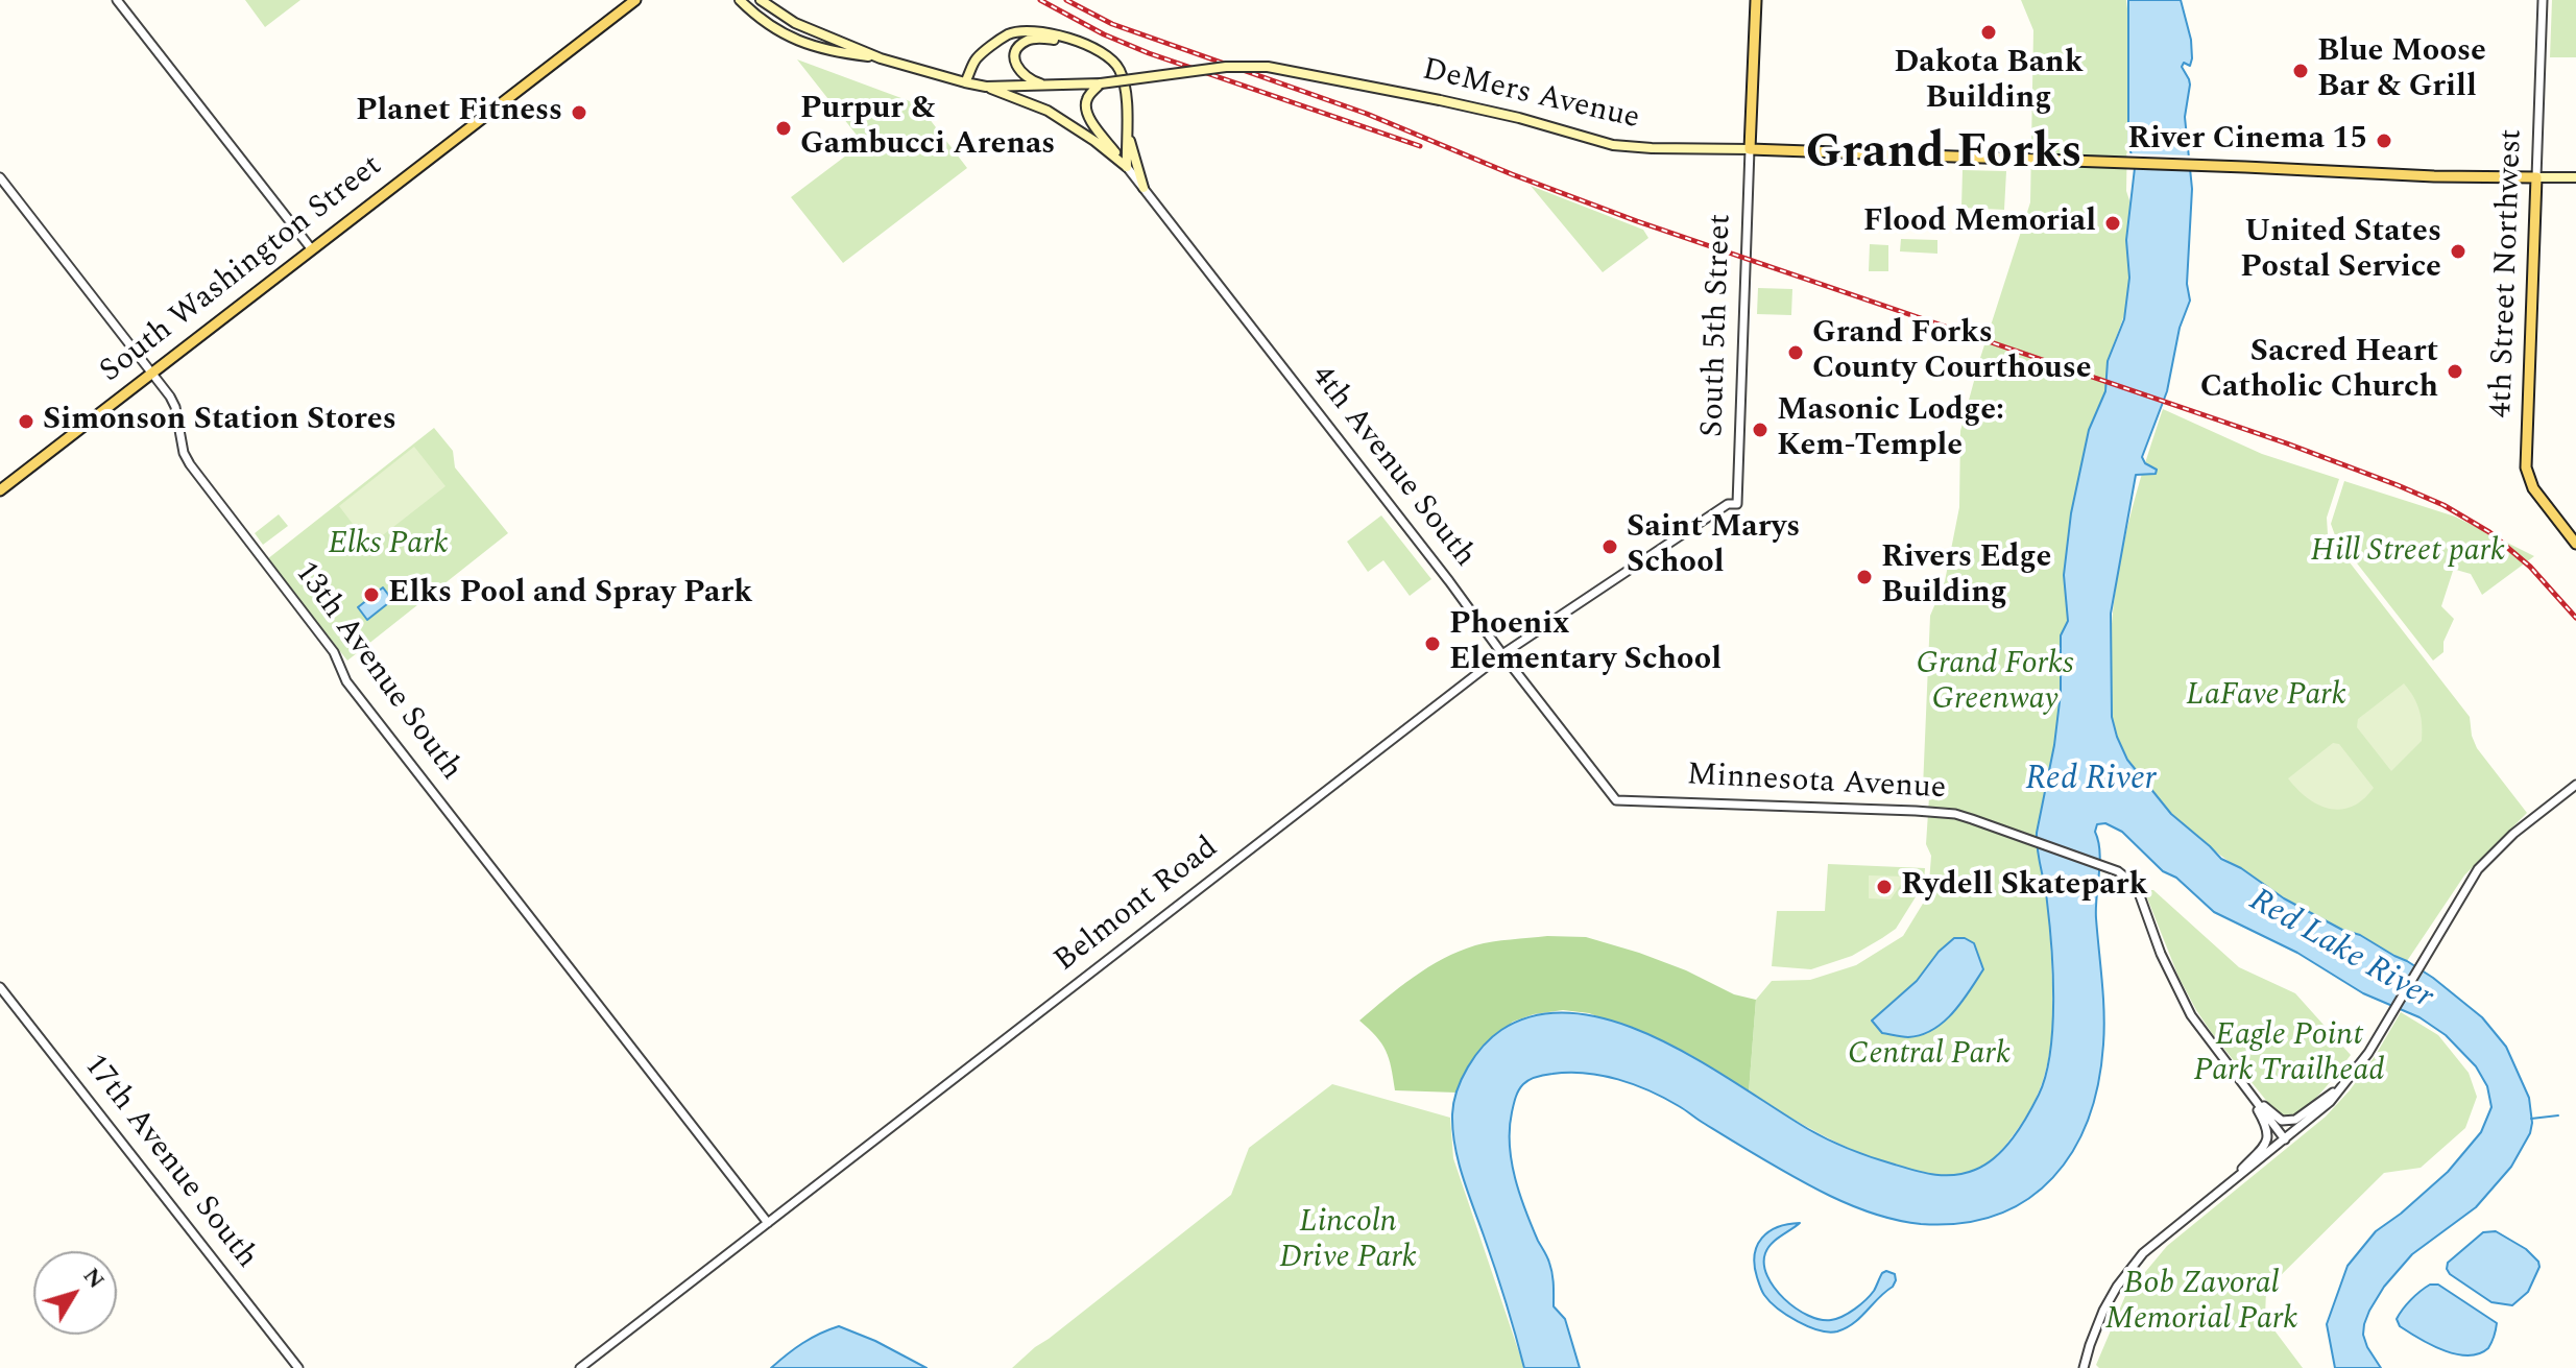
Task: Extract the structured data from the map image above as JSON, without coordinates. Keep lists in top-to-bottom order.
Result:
{
  "streets": {
    "main road": ["DeMers Avenue", "South Washington Street", "4th Street Northwest"],
    "street": [
      "South 5th Street",
      "4th Avenue South",
      "13th Avenue South",
      "Minnesota Avenue",
      "Belmont Road",
      "17th Avenue South"
    ]
  },
  "crossings": [
    ["DeMers Avenue", "4th Street Northwest"],
    ["DeMers Avenue", "South 5th Street"],
    ["South Washington Street", "13th Avenue South"],
    ["South 5th Street", "Belmont Road"],
    ["4th Avenue South", "Minnesota Avenue"],
    ["4th Avenue South", "Belmont Road"],
    ["13th Avenue South", "Belmont Road"]
  ],
  "districts": ["Grand Forks"],
  "water": ["Red River", "Red Lake River"],
  "parks": [
    "Elks Park",
    "Hill Street park",
    "Grand Forks Greenway",
    "LaFave Park",
    "Eagle Point Park Trailhead",
    "Central Park",
    "Lincoln Drive Park",
    "Bob Zavoral Memorial Park"
  ],
  "places": [
    "Dakota Bank Building",
    "Blue Moose Bar & Grill",
    "Planet Fitness",
    "Purpur & Gambucci Arenas",
    "River Cinema 15",
    "Flood Memorial",
    "United States Postal Service",
    "Grand Forks County Courthouse",
    "Sacred Heart Catholic Church",
    "Simonson Station Stores",
    "Masonic Lodge: Kem-Temple",
    "Saint Marys School",
    "Rivers Edge Building",
    "Elks Pool and Spray Park",
    "Phoenix Elementary School",
    "Rydell Skatepark"
  ],
  "north": "top right"
}
